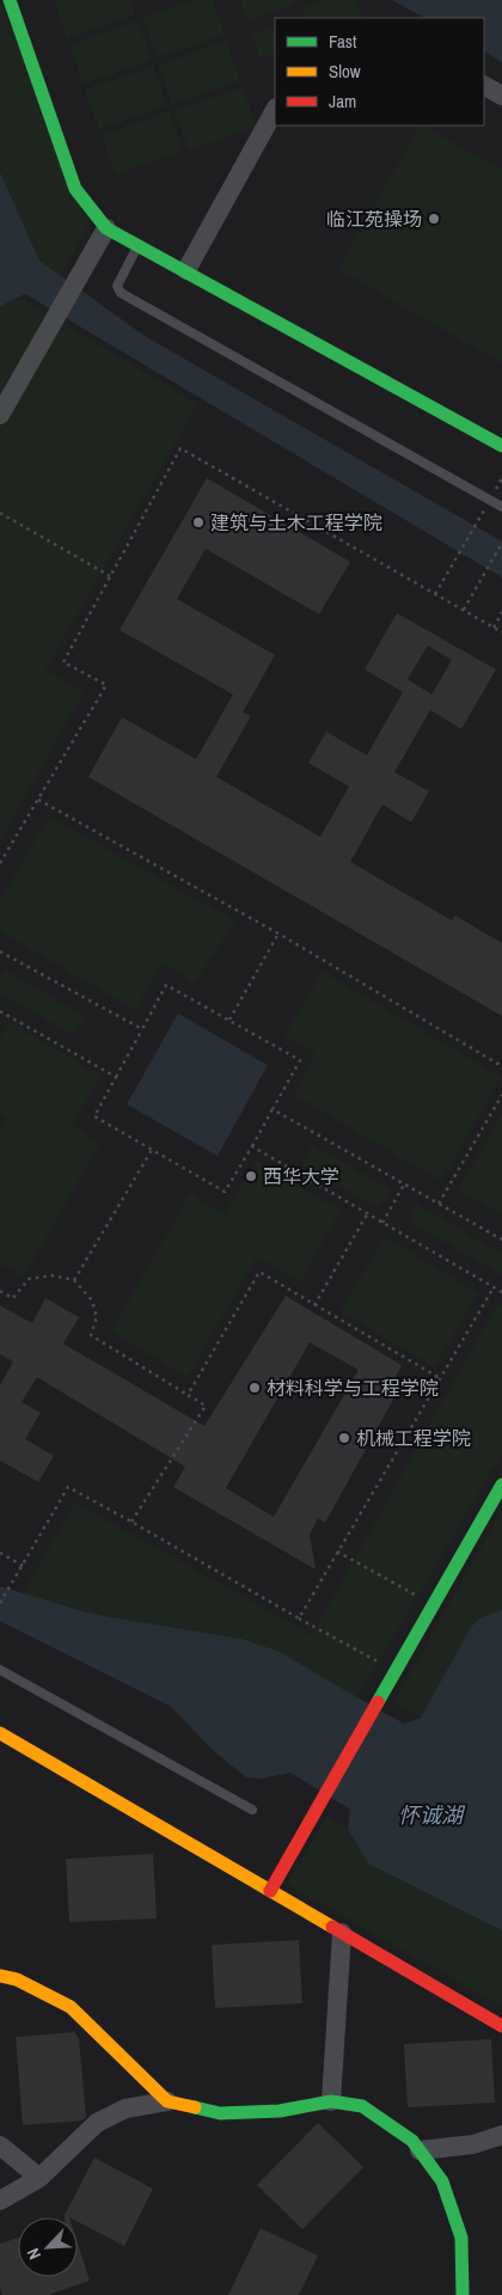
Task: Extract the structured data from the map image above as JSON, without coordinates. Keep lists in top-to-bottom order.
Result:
{
  "water": ["怀诚湖"],
  "places": [
    "临江苑操场",
    "建筑与土木工程学院",
    "西华大学",
    "材料科学与工程学院",
    "机械工程学院"
  ],
  "legend": ["Fast", "Slow", "Jam"],
  "north": "bottom left"
}
